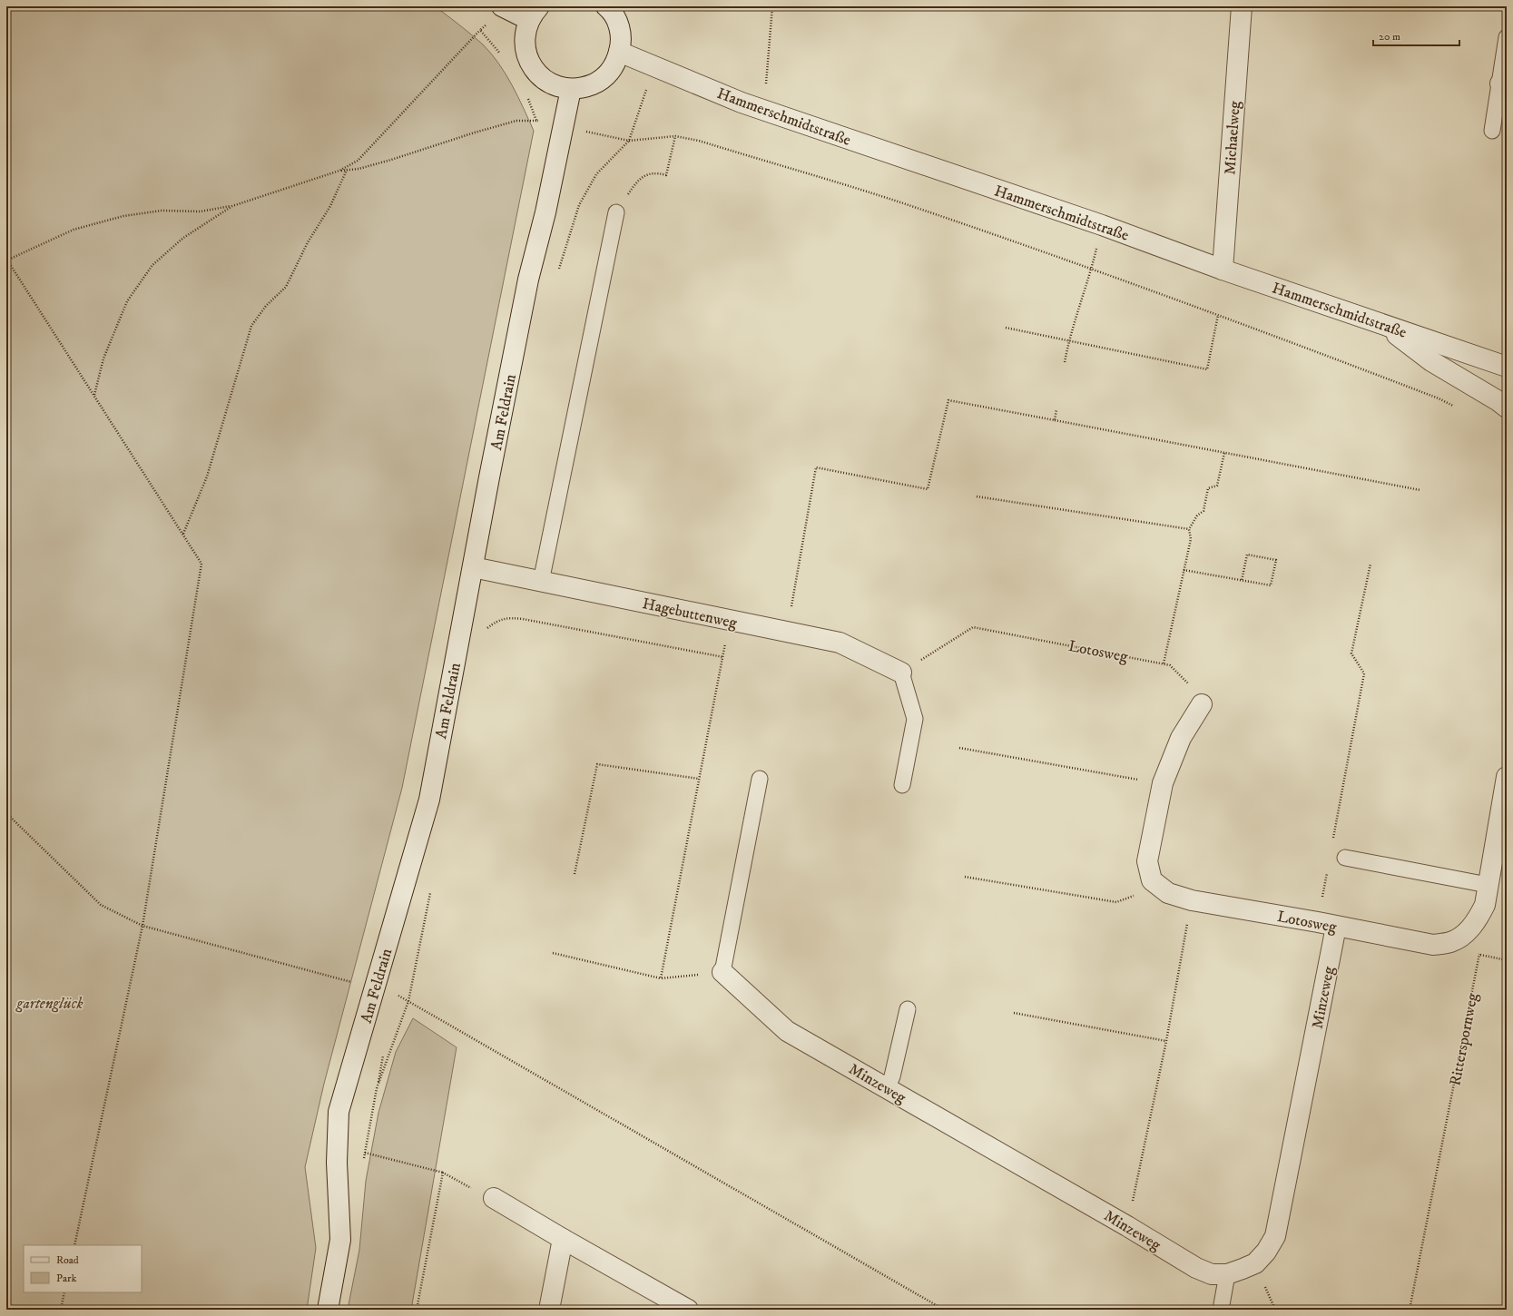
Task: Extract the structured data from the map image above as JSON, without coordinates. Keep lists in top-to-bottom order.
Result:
{
  "streets": {
    "street": [
      "Hammerschmidtstraße",
      "Michaelweg",
      "Am Feldrain",
      "Hagebuttenweg",
      "Lotosweg",
      "Minzeweg"
    ],
    "path": ["Ritterspornweg"]
  },
  "crossings": [
    ["Hammerschmidtstraße", "Michaelweg"],
    ["Am Feldrain", "Hagebuttenweg"],
    ["Hagebuttenweg", "Lotosweg"],
    ["Lotosweg", "Minzeweg"]
  ],
  "parks": ["gartenglück"],
  "legend": ["Road", "Park"],
  "scale_bar": "20 m"
}
